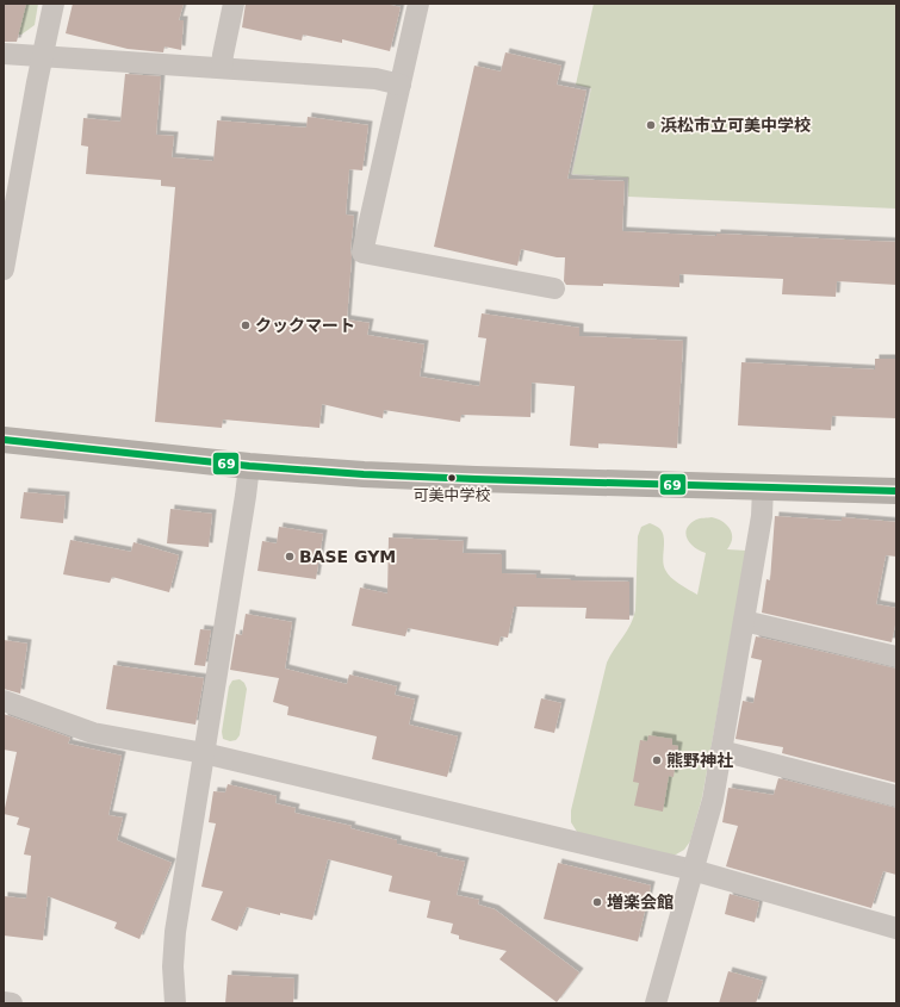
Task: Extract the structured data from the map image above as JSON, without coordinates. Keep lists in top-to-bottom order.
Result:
{
  "places": [
    "浜松市立可美中学校",
    "クックマート",
    "可美中学校",
    "BASE GYM",
    "熊野神社",
    "増楽会館"
  ],
  "lines": ["transit line 69"]
}
